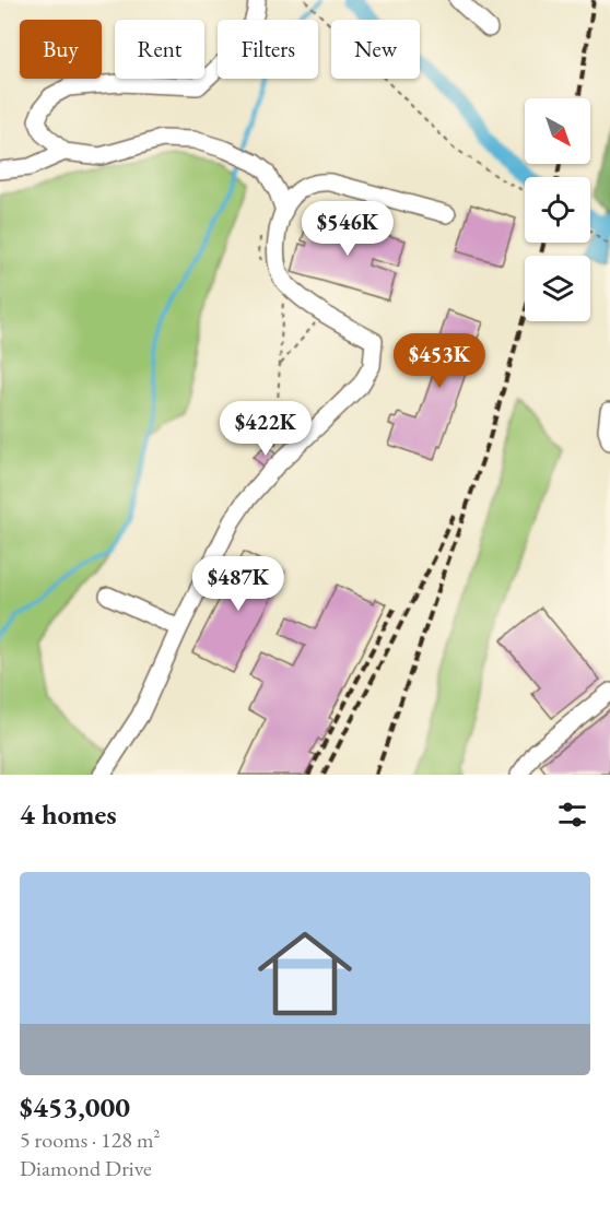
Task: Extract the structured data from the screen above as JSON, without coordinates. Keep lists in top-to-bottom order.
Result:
{
  "north": "bottom right",
  "page": {
    "chip": [
      "Buy",
      "Rent",
      "Filters",
      "New"
    ],
    "price": [
      "$546K",
      "$453K",
      "$422K",
      "$487K"
    ],
    "heading": "4 homes",
    "list": [
      {
        "name": "$453,000",
        "note": "5 rooms · 128 m² · Diamond Drive"
      }
    ]
  }
}
